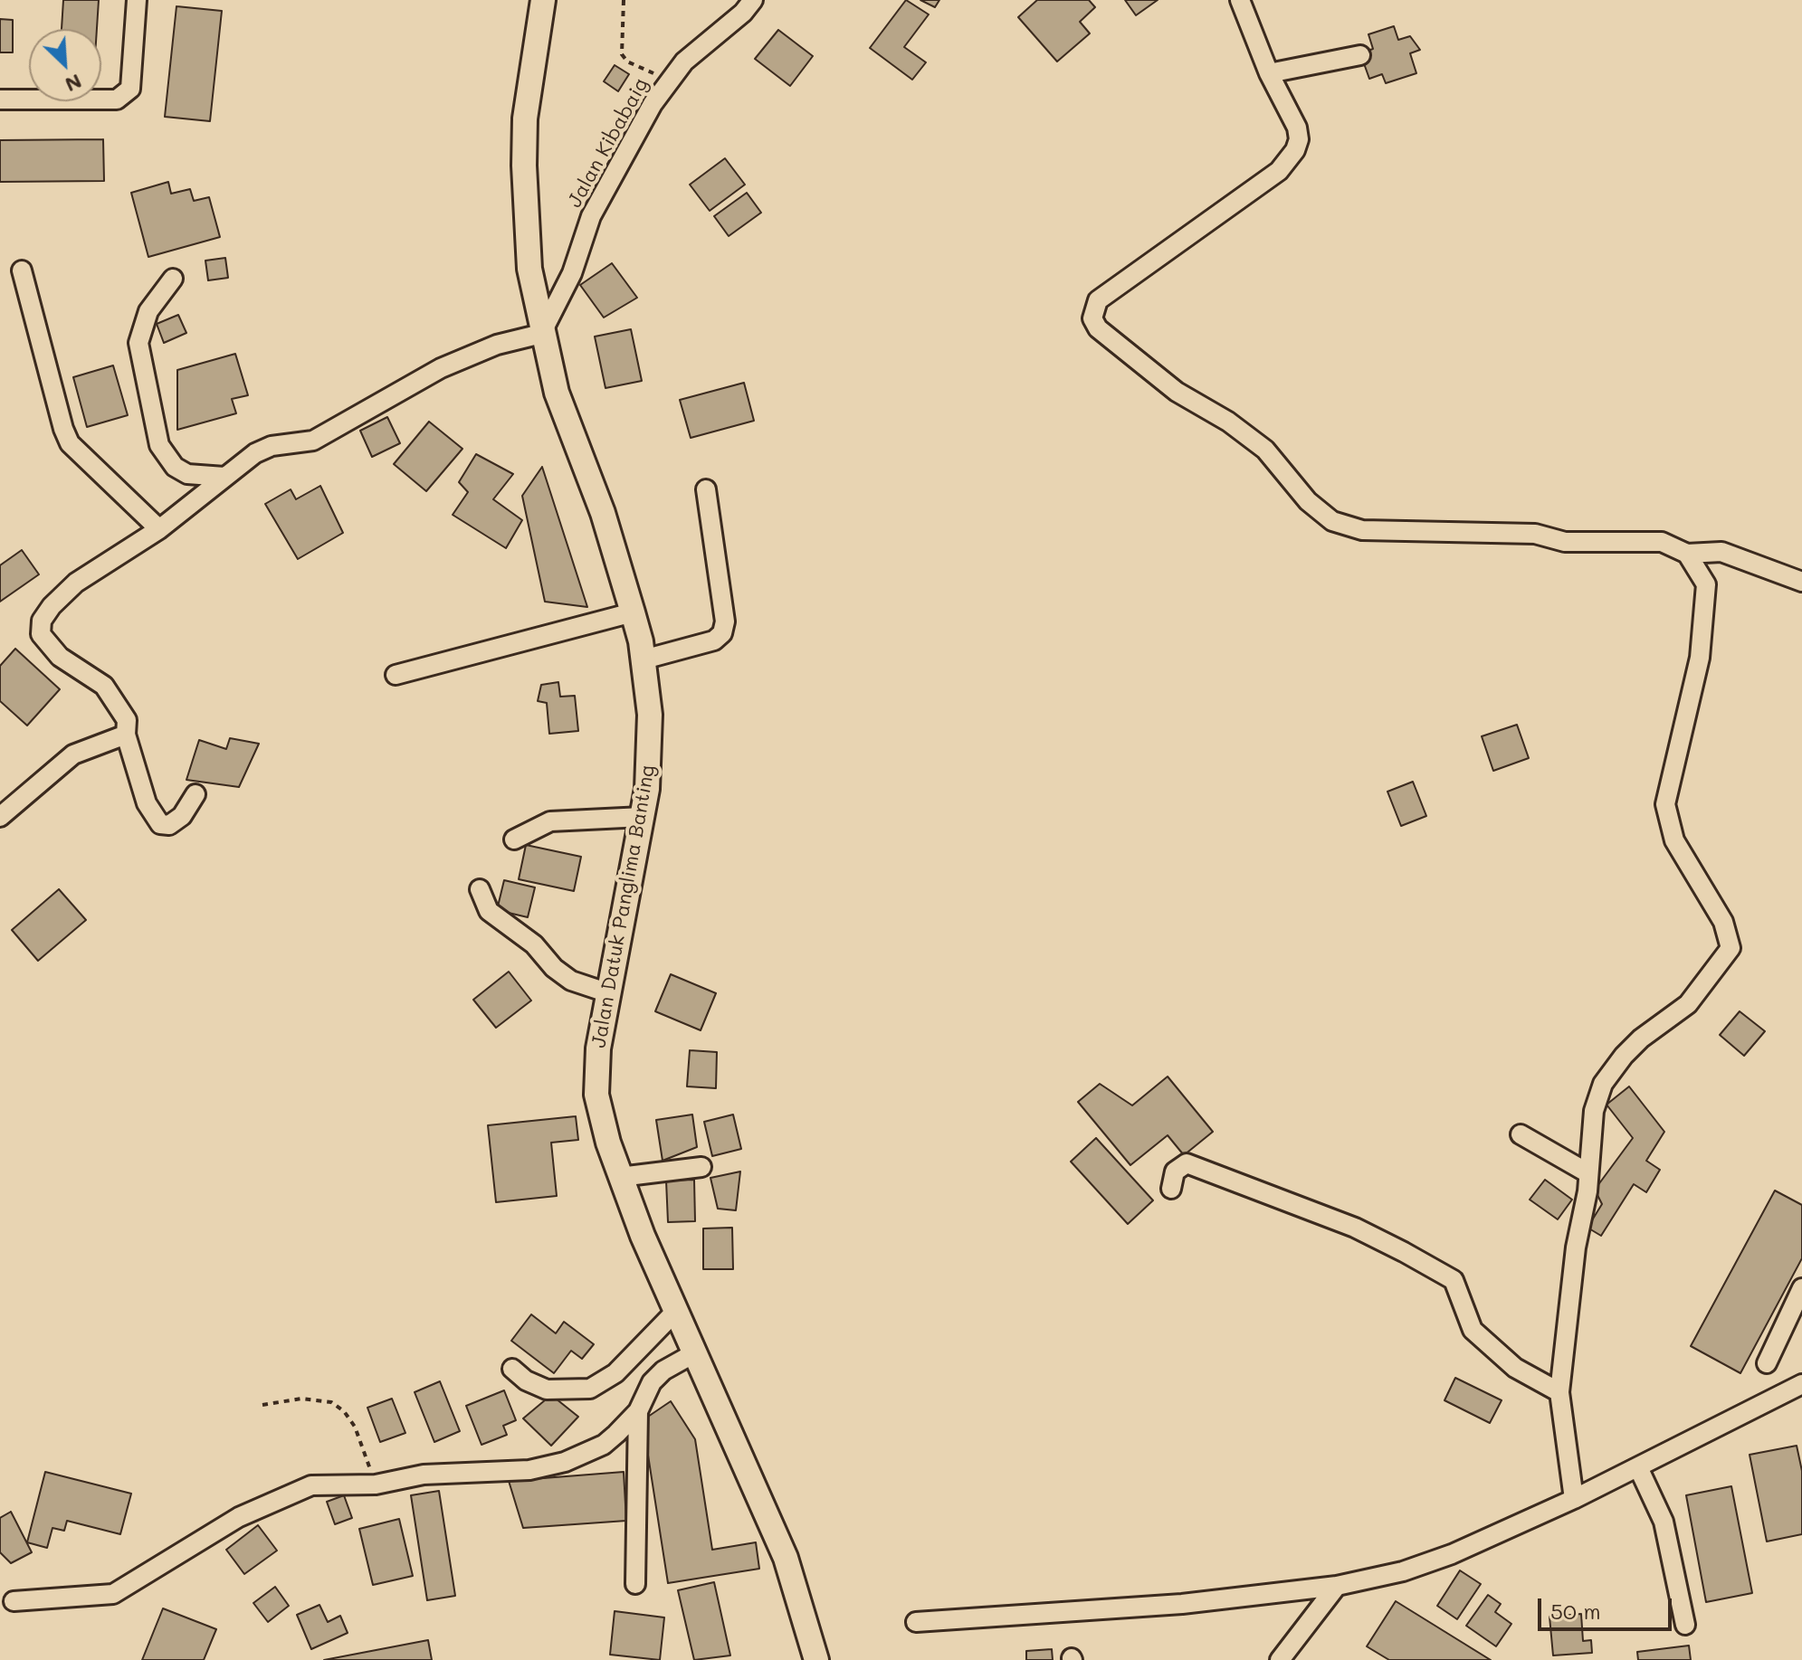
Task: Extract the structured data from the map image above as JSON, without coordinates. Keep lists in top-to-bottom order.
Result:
{
  "streets": {
    "main road": ["Jalan Datuk Panglima Banting"],
    "street": ["Jalan Kibabaig"]
  },
  "crossings": [
    ["Jalan Kibabaig", "Jalan Datuk Panglima Banting"]
  ],
  "scale_bar": "50 m",
  "north": "bottom right"
}
